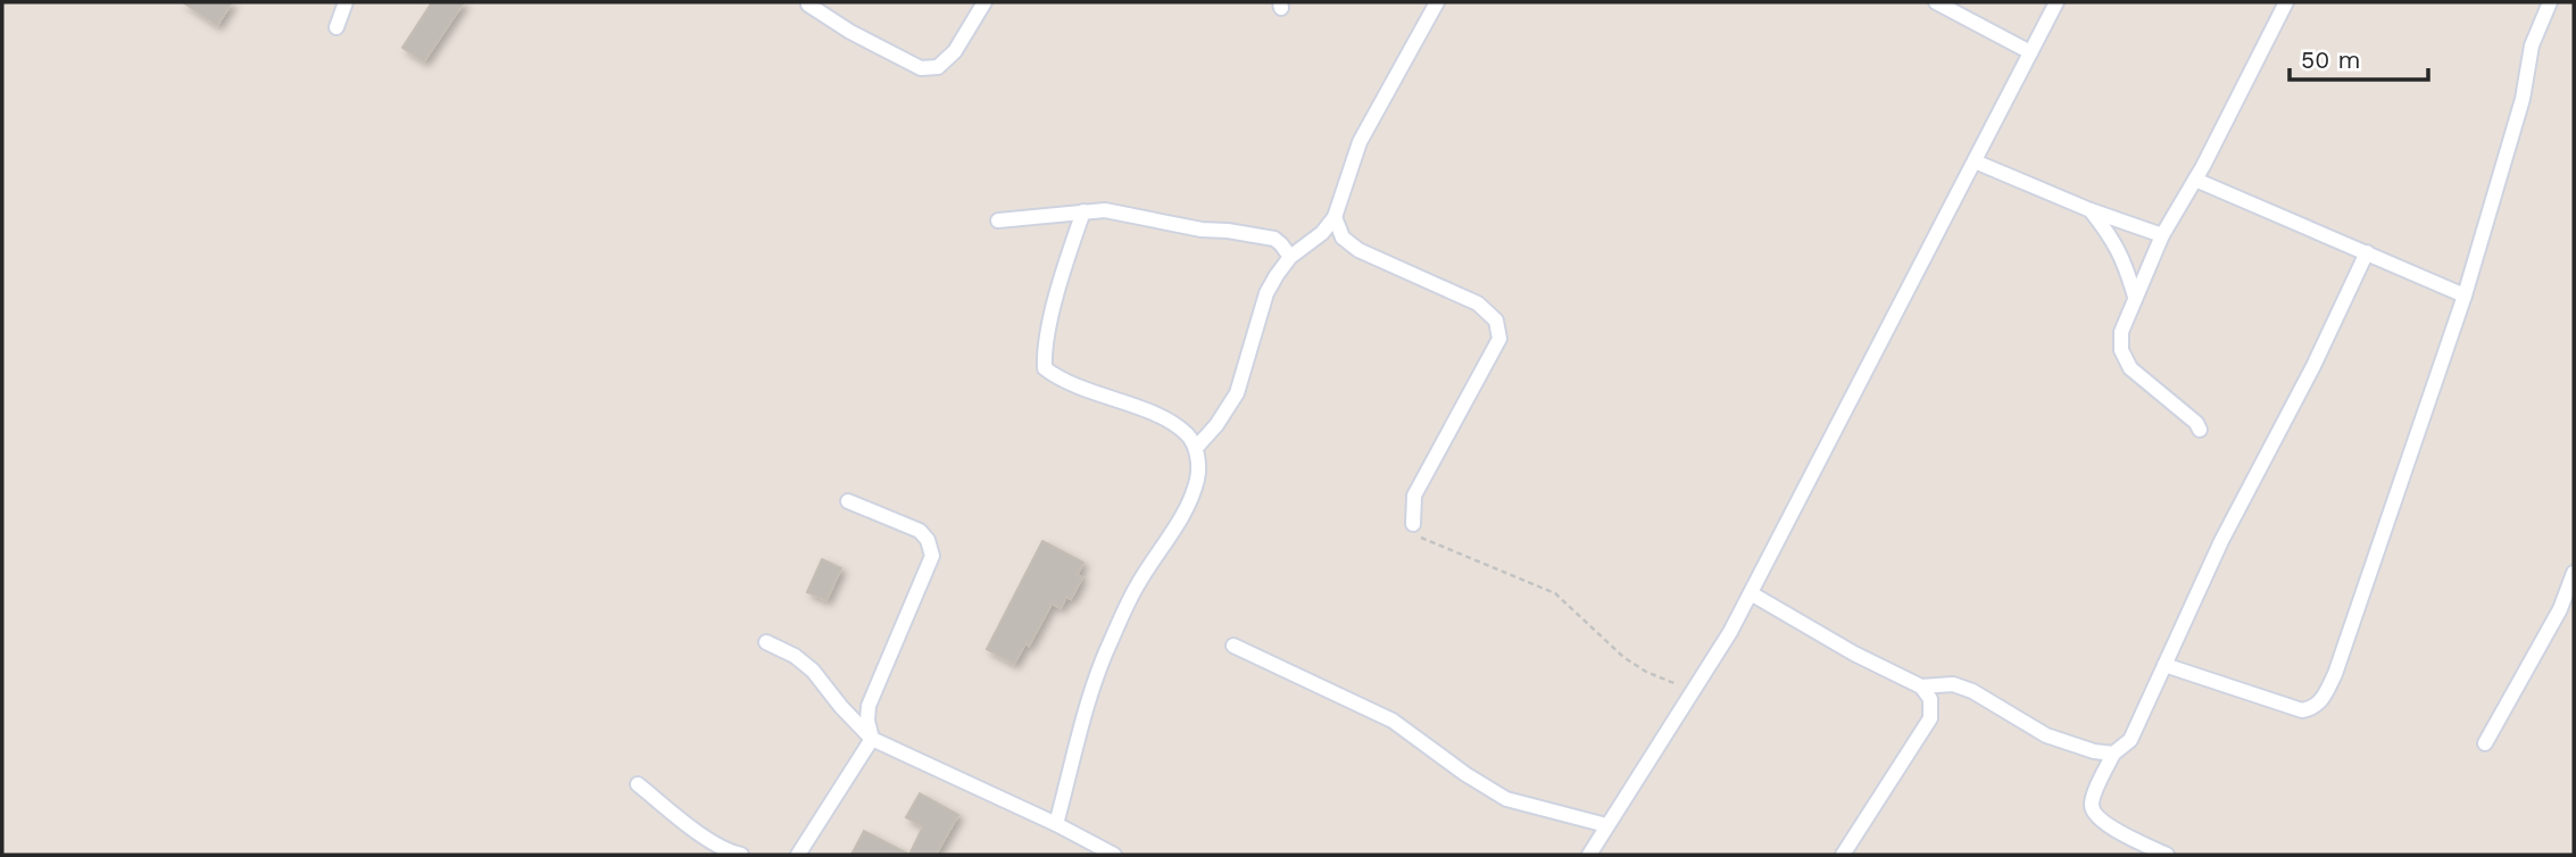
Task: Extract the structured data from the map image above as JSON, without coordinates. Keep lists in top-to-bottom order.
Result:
{
  "scale_bar": "50 m"
}
